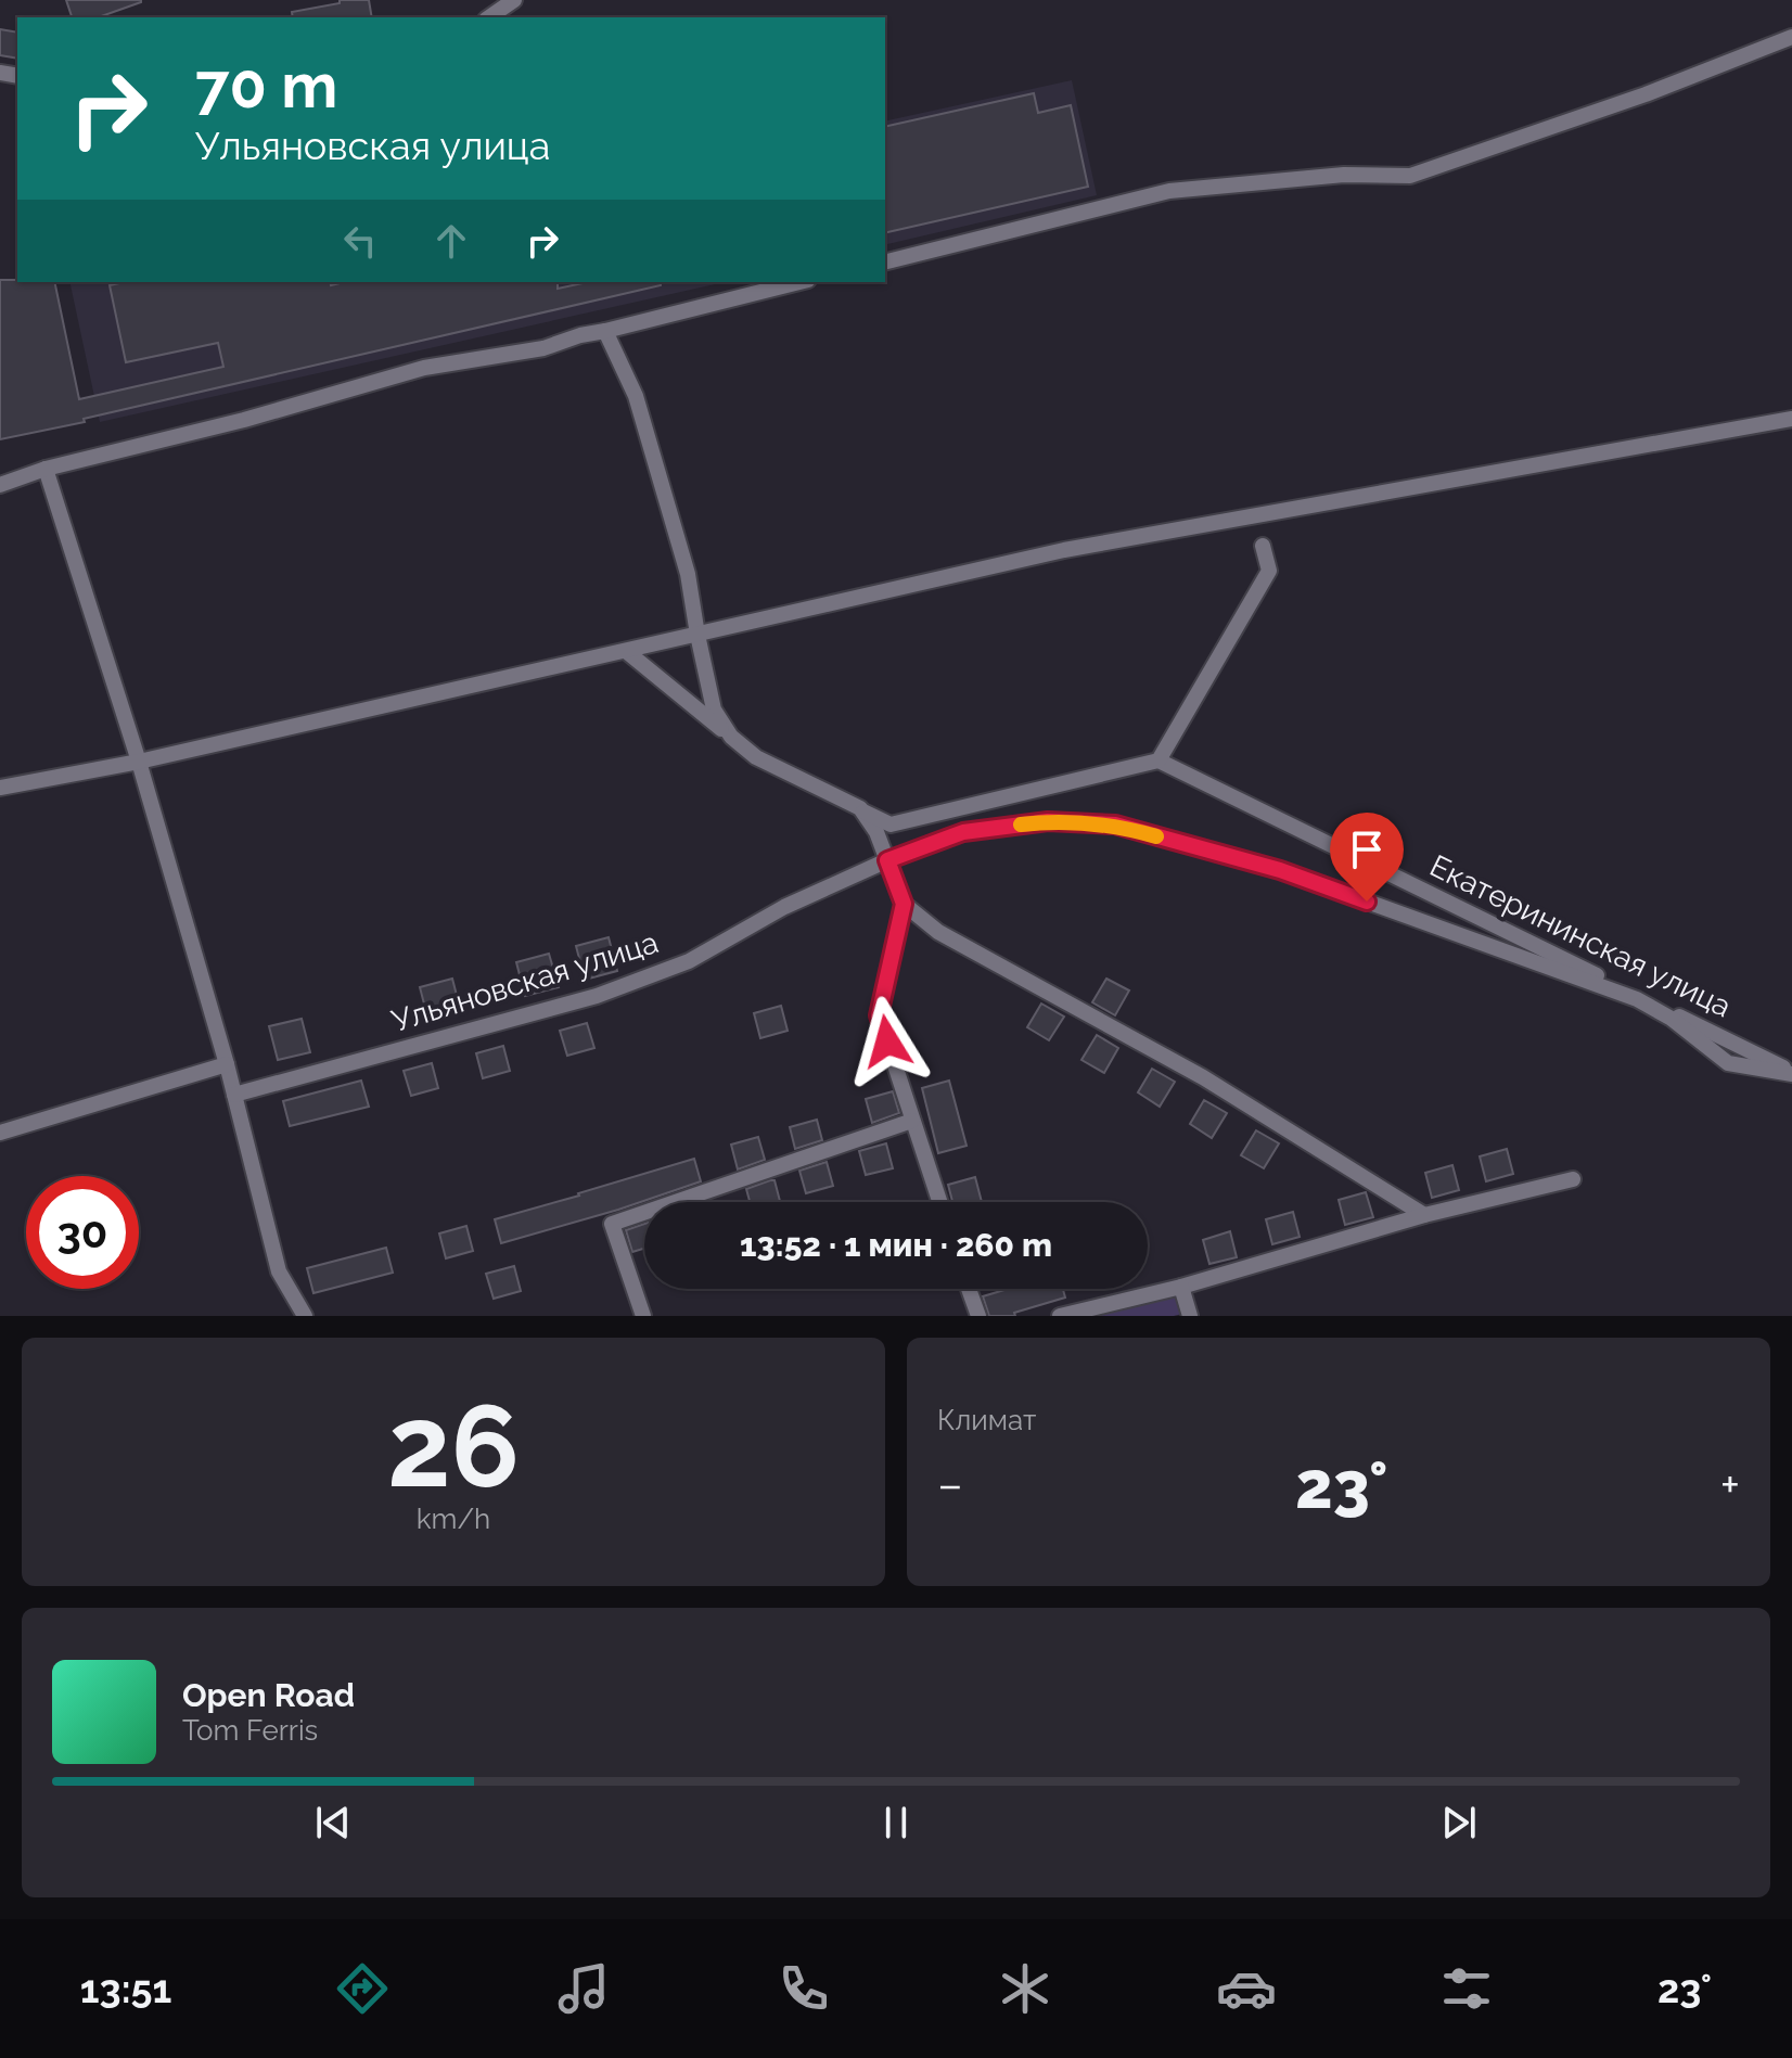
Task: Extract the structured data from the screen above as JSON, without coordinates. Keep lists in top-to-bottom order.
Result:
{
  "streets": {
    "street": ["Екатерининская улица", "Ульяновская улица"]
  },
  "crossings": [
    ["Екатерининская улица", "Ульяновская улица"]
  ],
  "page": {
    "turn": ["70 m", "Ульяновская улица"],
    "limit": "30",
    "trip": "13:52 · 1 мин · 260 m",
    "tile": [
      ["26", "km/h"],
      "Климат"
    ],
    "heat": ["−", "23°", "+"],
    "song": ["Open Road", "Tom Ferris"],
    "tabs": ["13:51", "23°"]
  }
}
